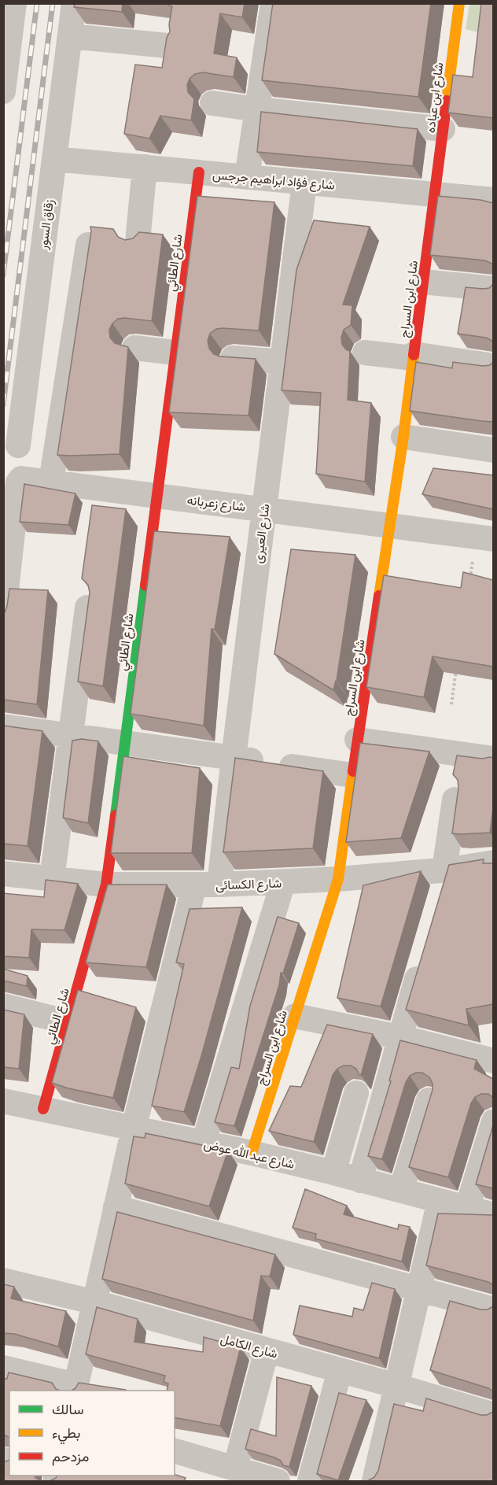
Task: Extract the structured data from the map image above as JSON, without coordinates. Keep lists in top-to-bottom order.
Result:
{
  "streets": {
    "street": [
      "شارع ابن عباده",
      "شارع فؤاد ابراهيم جرجس",
      "زقاق السور",
      "شارع الطائي",
      "شارع ابن السراج",
      "شارع زعربانه",
      "شارع العيرى",
      "شارع الكسائى",
      "شارع عبد الله عوض",
      "شارع الكامل"
    ]
  },
  "crossings": [
    ["شارع ابن عباده", "شارع فؤاد ابراهيم جرجس"],
    ["شارع ابن عباده", "شارع ابن السراج"],
    ["شارع فؤاد ابراهيم جرجس", "زقاق السور"],
    ["شارع فؤاد ابراهيم جرجس", "شارع الطائي"],
    ["شارع فؤاد ابراهيم جرجس", "شارع ابن السراج"],
    ["شارع فؤاد ابراهيم جرجس", "شارع العيرى"],
    ["شارع الطائي", "شارع زعربانه"],
    ["شارع الطائي", "شارع الكسائى"],
    ["شارع الطائي", "شارع عبد الله عوض"],
    ["شارع ابن السراج", "شارع زعربانه"],
    ["شارع ابن السراج", "شارع الكسائى"],
    ["شارع ابن السراج", "شارع عبد الله عوض"],
    ["شارع زعربانه", "شارع العيرى"],
    ["شارع العيرى", "شارع الكسائى"]
  ],
  "legend": ["سالك", "بطيء", "مزدحم"]
}
